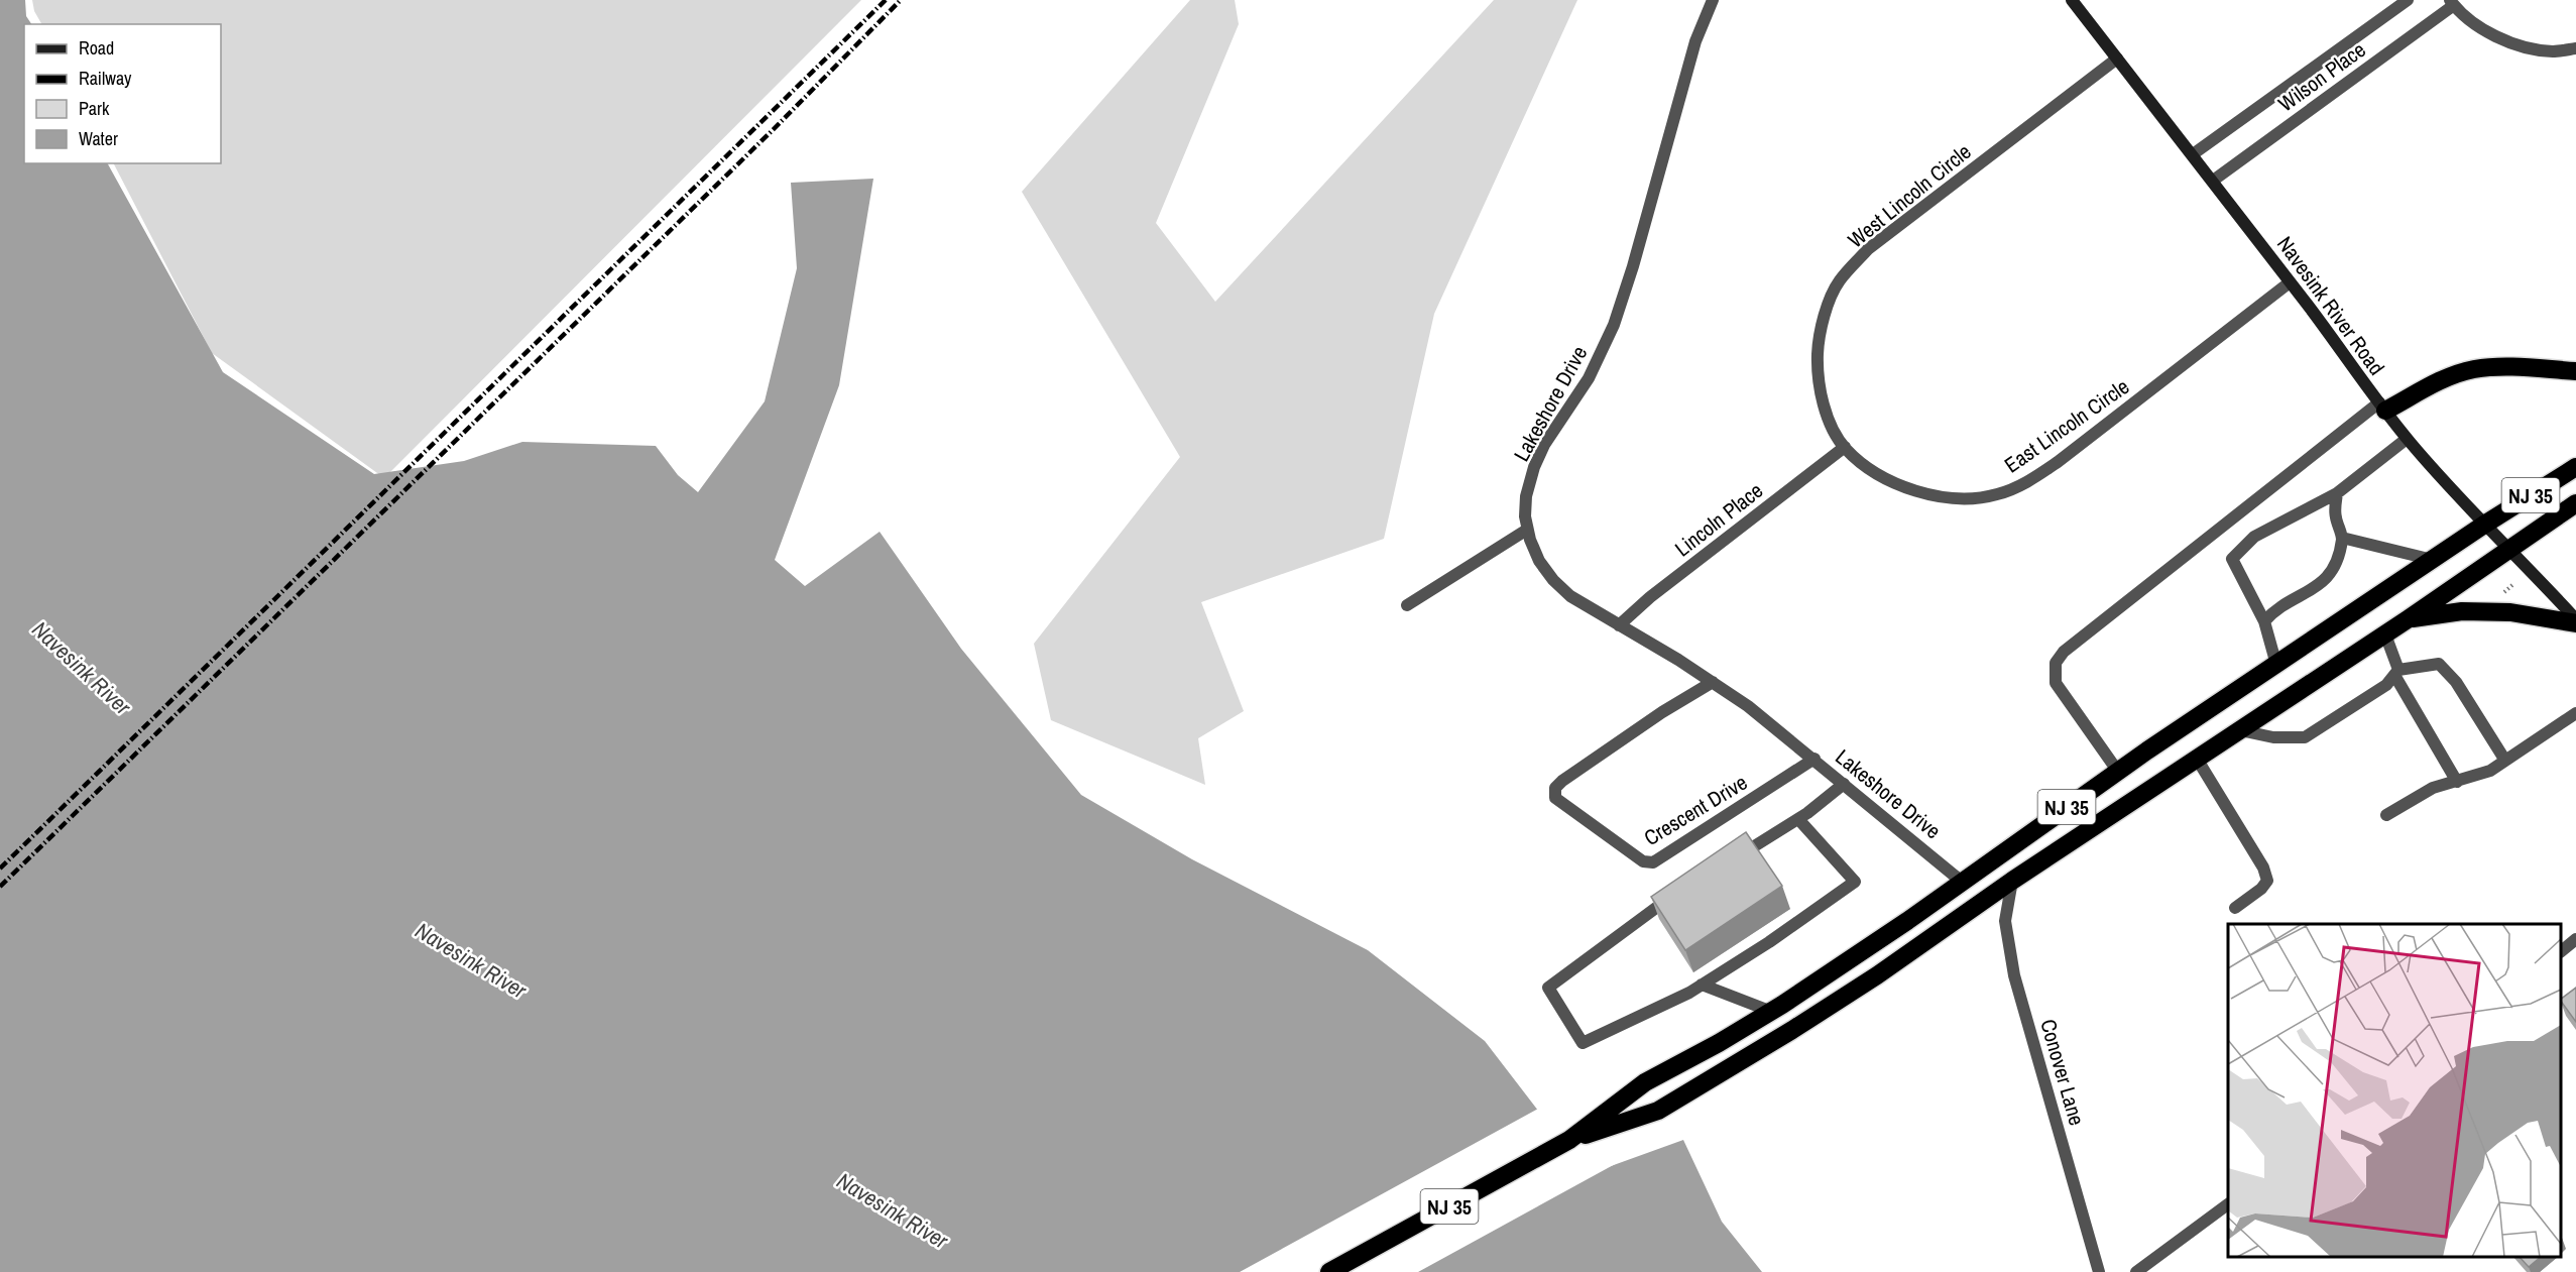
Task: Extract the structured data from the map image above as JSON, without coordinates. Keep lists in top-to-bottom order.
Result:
{
  "streets": {
    "highway": ["NJ 35"],
    "main road": ["Navesink River Road"],
    "street": [
      "Wilson Place",
      "West Lincoln Circle",
      "Lakeshore Drive",
      "East Lincoln Circle",
      "Lincoln Place",
      "Crescent Drive",
      "Conover Lane"
    ]
  },
  "crossings": [
    ["Wilson Place", "Navesink River Road"],
    ["West Lincoln Circle", "Navesink River Road"],
    ["West Lincoln Circle", "East Lincoln Circle"],
    ["West Lincoln Circle", "Lincoln Place"],
    ["Navesink River Road", "East Lincoln Circle"],
    ["Navesink River Road", "NJ 35"],
    ["Lakeshore Drive", "NJ 35"],
    ["Lakeshore Drive", "Lincoln Place"],
    ["Lakeshore Drive", "Crescent Drive"],
    ["East Lincoln Circle", "Lincoln Place"],
    ["NJ 35", "Conover Lane"]
  ],
  "water": ["Navesink River"],
  "legend": [
    "Road",
    "Railway",
    "Park",
    "Water"
  ]
}
